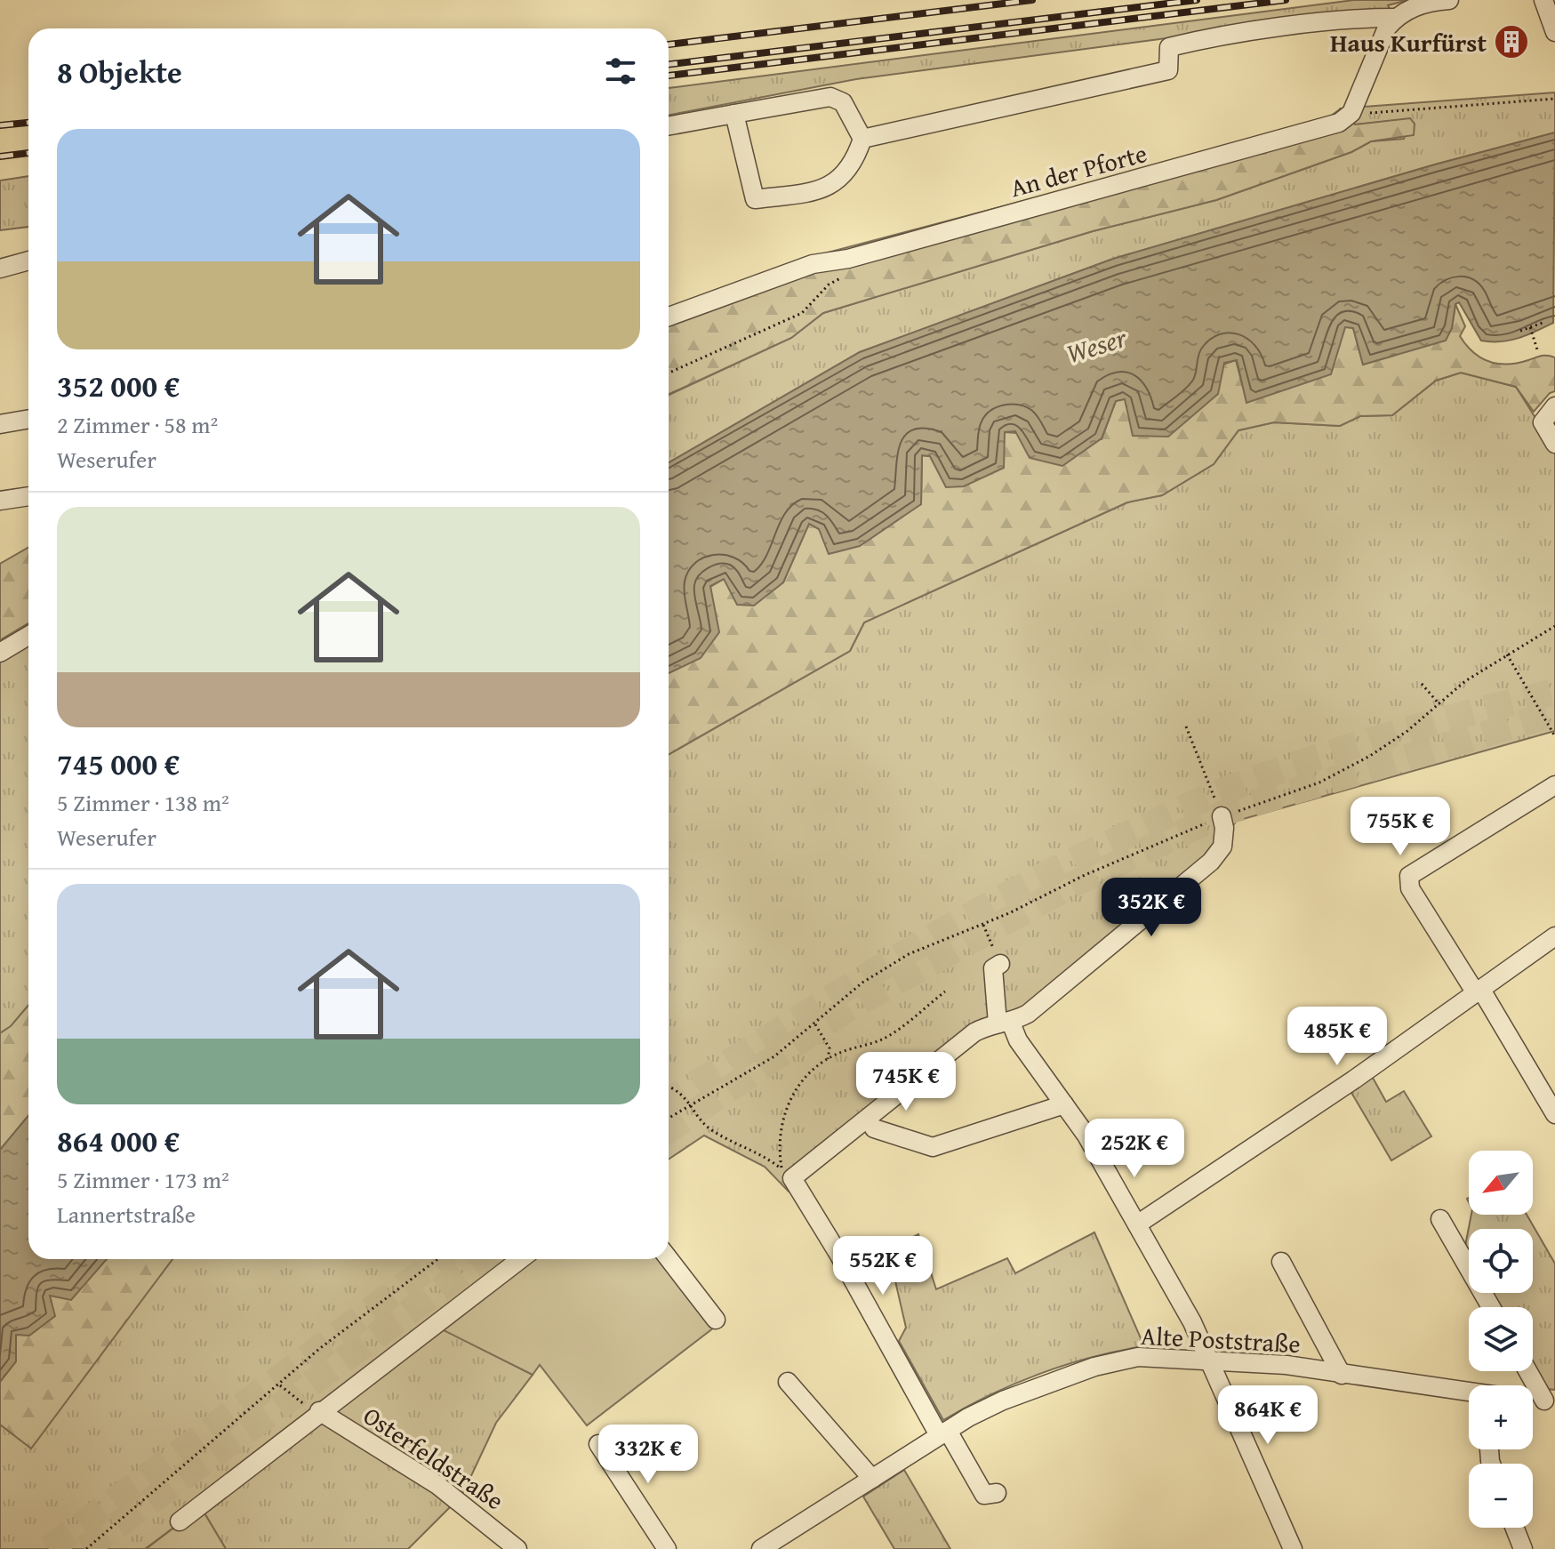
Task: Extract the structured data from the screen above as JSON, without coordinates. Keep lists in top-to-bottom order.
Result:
{
  "streets": {
    "street": ["An der Pforte", "Alte Poststraße", "Osterfeldstraße"]
  },
  "water": ["Weser"],
  "places": {
    "building": ["Haus Kurfürst"]
  },
  "north": "bottom left",
  "page": {
    "heading": "8 Objekte",
    "list": [
      {
        "name": "352 000 €",
        "note": "2 Zimmer · 58 m² · Weserufer"
      },
      {
        "name": "745 000 €",
        "note": "5 Zimmer · 138 m² · Weserufer"
      },
      {
        "name": "864 000 €",
        "note": "5 Zimmer · 173 m² · Lannertstraße"
      }
    ],
    "price": [
      "755K €",
      "352K €",
      "485K €",
      "745K €",
      "252K €",
      "552K €",
      "864K €",
      "332K €"
    ],
    "map_buttons": ["+", "−"]
  }
}
